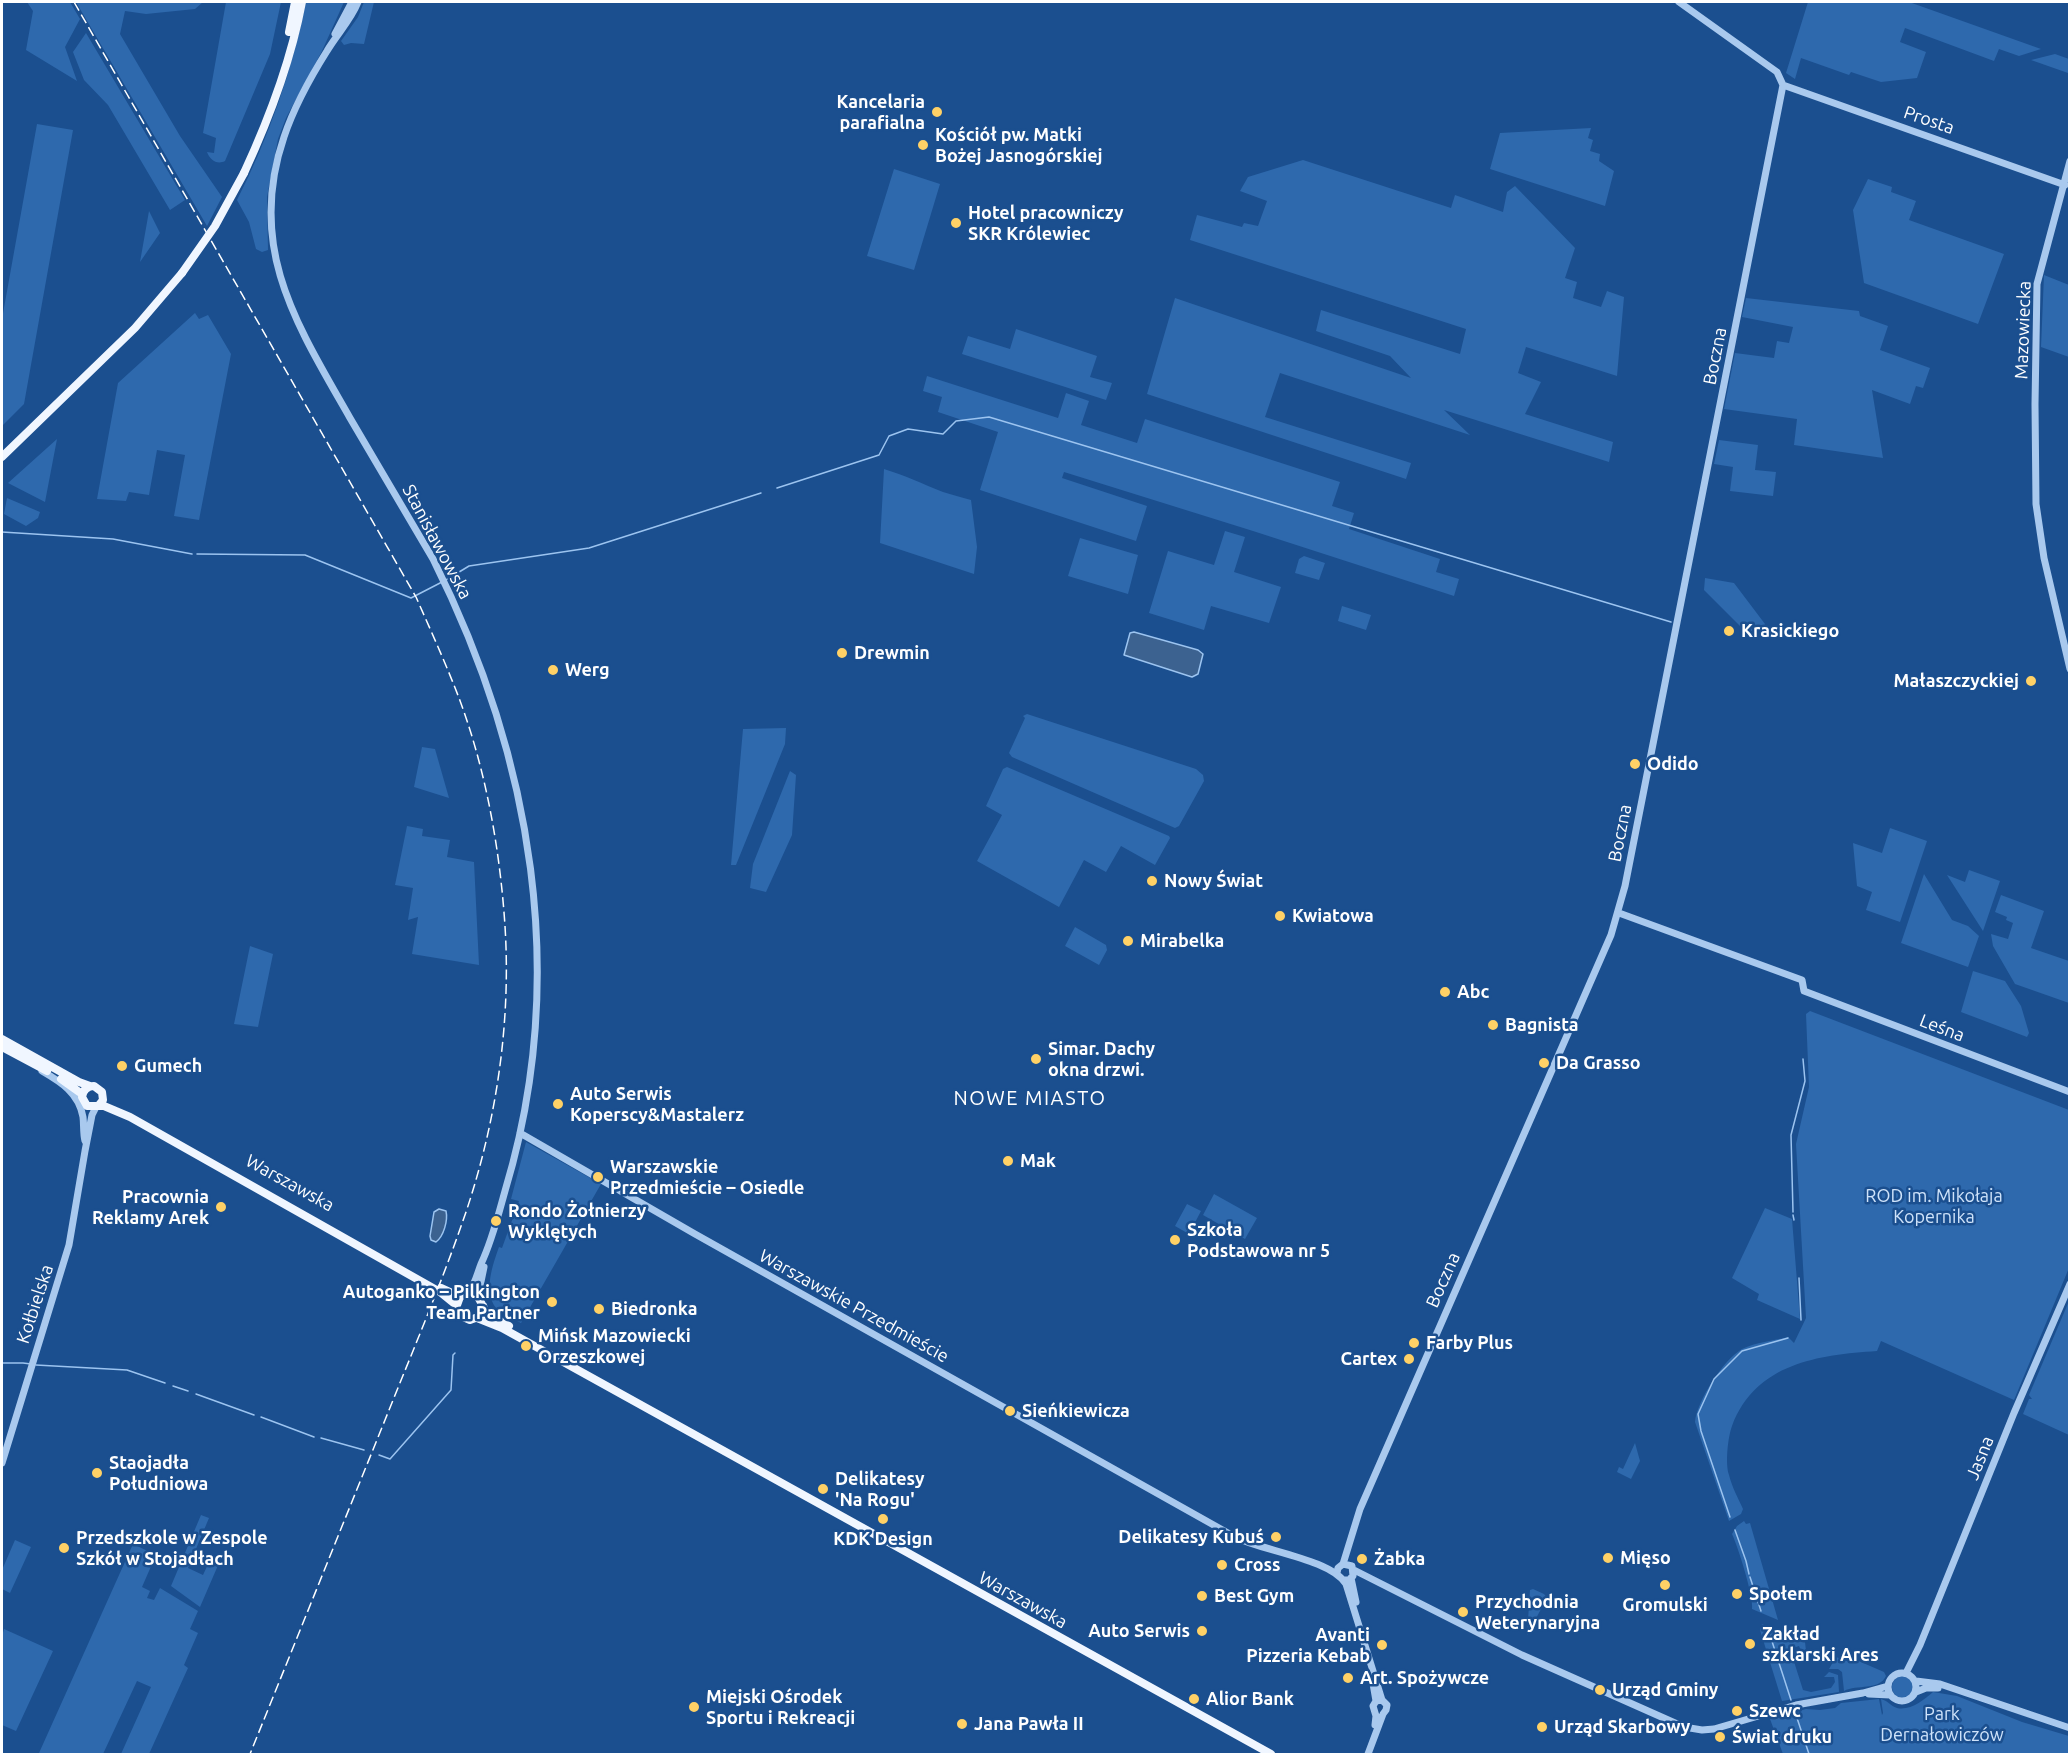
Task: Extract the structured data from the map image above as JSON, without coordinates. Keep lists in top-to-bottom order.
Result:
{
  "streets": {
    "main road": ["Warszawska"],
    "street": [
      "Prosta",
      "Mazowiecka",
      "Boczna",
      "Stanisławowska",
      "Leśna",
      "Kołbielska",
      "Warszawskie Przedmieście",
      "Jasna"
    ]
  },
  "crossings": [
    ["Prosta", "Mazowiecka"],
    ["Prosta", "Boczna"],
    ["Boczna", "Leśna"],
    ["Boczna", "Warszawskie Przedmieście"],
    ["Stanisławowska", "Warszawska"],
    ["Stanisławowska", "Warszawskie Przedmieście"],
    ["Warszawska", "Kołbielska"]
  ],
  "districts": ["NOWE MIASTO"],
  "parks": ["ROD im. Mikołaja Kopernika", "Park Dernałowiczów"],
  "places": [
    "Kancelaria parafialna",
    "Kościół pw. Matki Bożej Jasnogórskiej",
    "Hotel pracowniczy SKR Królewiec",
    "Krasickiego",
    "Drewmin",
    "Werg",
    "Małaszczyckiej",
    "Odido",
    "Nowy Świat",
    "Kwiatowa",
    "Mirabelka",
    "Abc",
    "Bagnista",
    "Simar. Dachy okna drzwi.",
    "Da Grasso",
    "Gumech",
    "Auto Serwis Koperscy&Mastalerz",
    "Mak",
    "Warszawskie Przedmieście – Osiedle",
    "Pracownia Reklamy Arek",
    "Rondo Żołnierzy Wyklętych",
    "Szkoła Podstawowa nr 5",
    "Autoganko – Pilkington Team Partner",
    "Biedronka",
    "Farby Plus",
    "Mińsk Mazowiecki Orzeszkowej",
    "Cartex",
    "Sieńkiewicza",
    "Staojadła Południowa",
    "Delikatesy 'Na Rogu'",
    "KDK Design",
    "Delikatesy Kubuś",
    "Przedszkole w Zespole Szkół w Stojadłach",
    "Mięso",
    "Żabka",
    "Cross",
    "Gromulski",
    "Społem",
    "Best Gym",
    "Przychodnia Weterynaryjna",
    "Auto Serwis",
    "Zakład szklarski Ares",
    "Avanti Pizzeria Kebab",
    "Art. Spożywcze",
    "Urząd Gminy",
    "Alior Bank",
    "Miejski Ośrodek Sportu i Rekreacji",
    "Szewc",
    "Jana Pawła II",
    "Urząd Skarbowy",
    "Świat druku"
  ]
}
